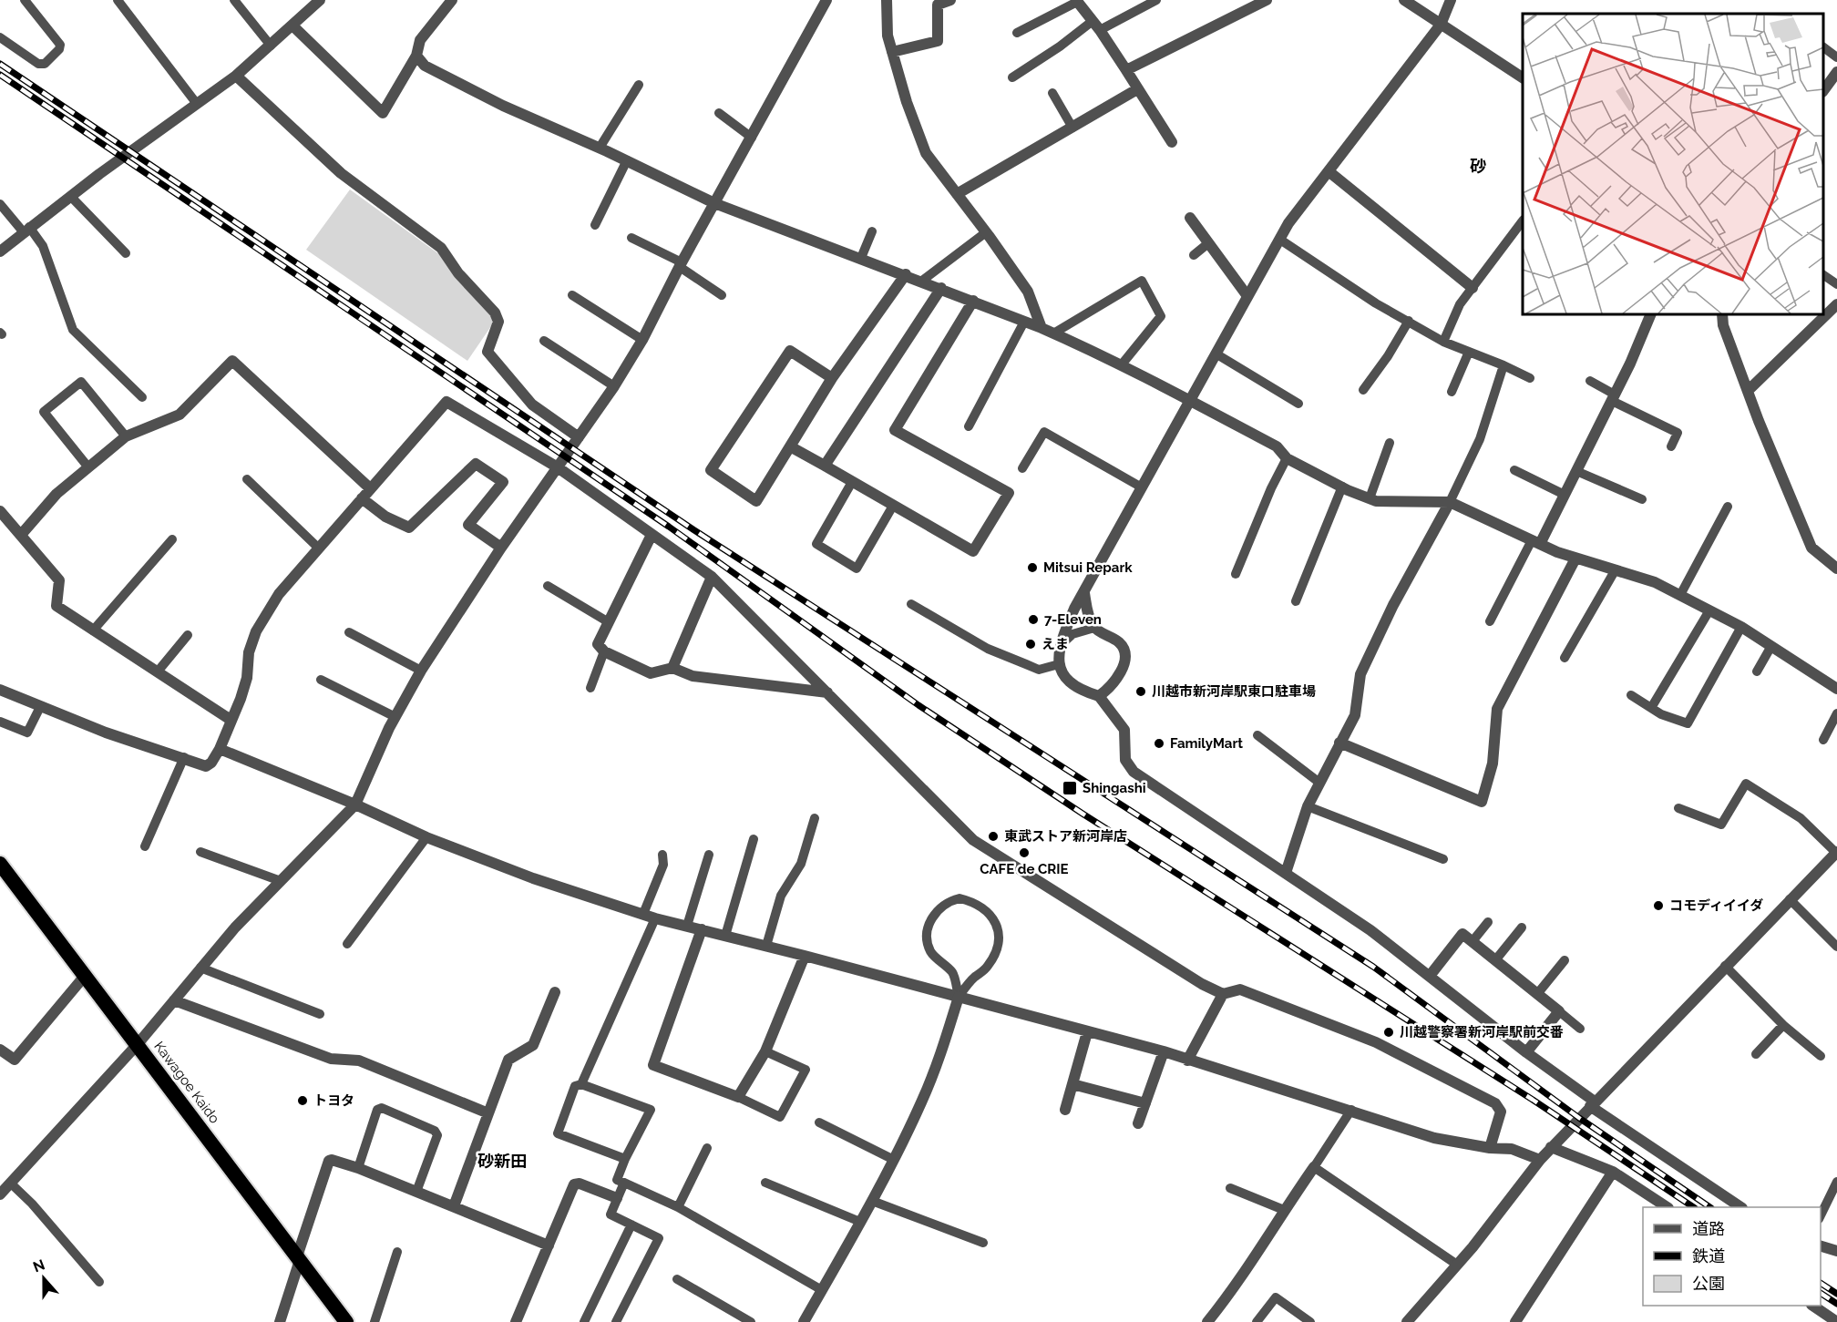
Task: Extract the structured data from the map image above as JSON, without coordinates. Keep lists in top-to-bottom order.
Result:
{
  "streets": {
    "highway": ["Kawagoe Kaido"]
  },
  "districts": ["砂", "砂新田"],
  "places": {
    "other": [
      "Mitsui Repark",
      "7-Eleven",
      "えま",
      "川越市新河岸駅東口駐車場",
      "FamilyMart",
      "東武ストア新河岸店",
      "CAFE de CRIE",
      "コモディイイダ",
      "川越警察署新河岸駅前交番",
      "トヨタ"
    ],
    "transit": ["Shingashi"]
  },
  "legend": ["道路", "鉄道", "公園"],
  "north": "top"
}
